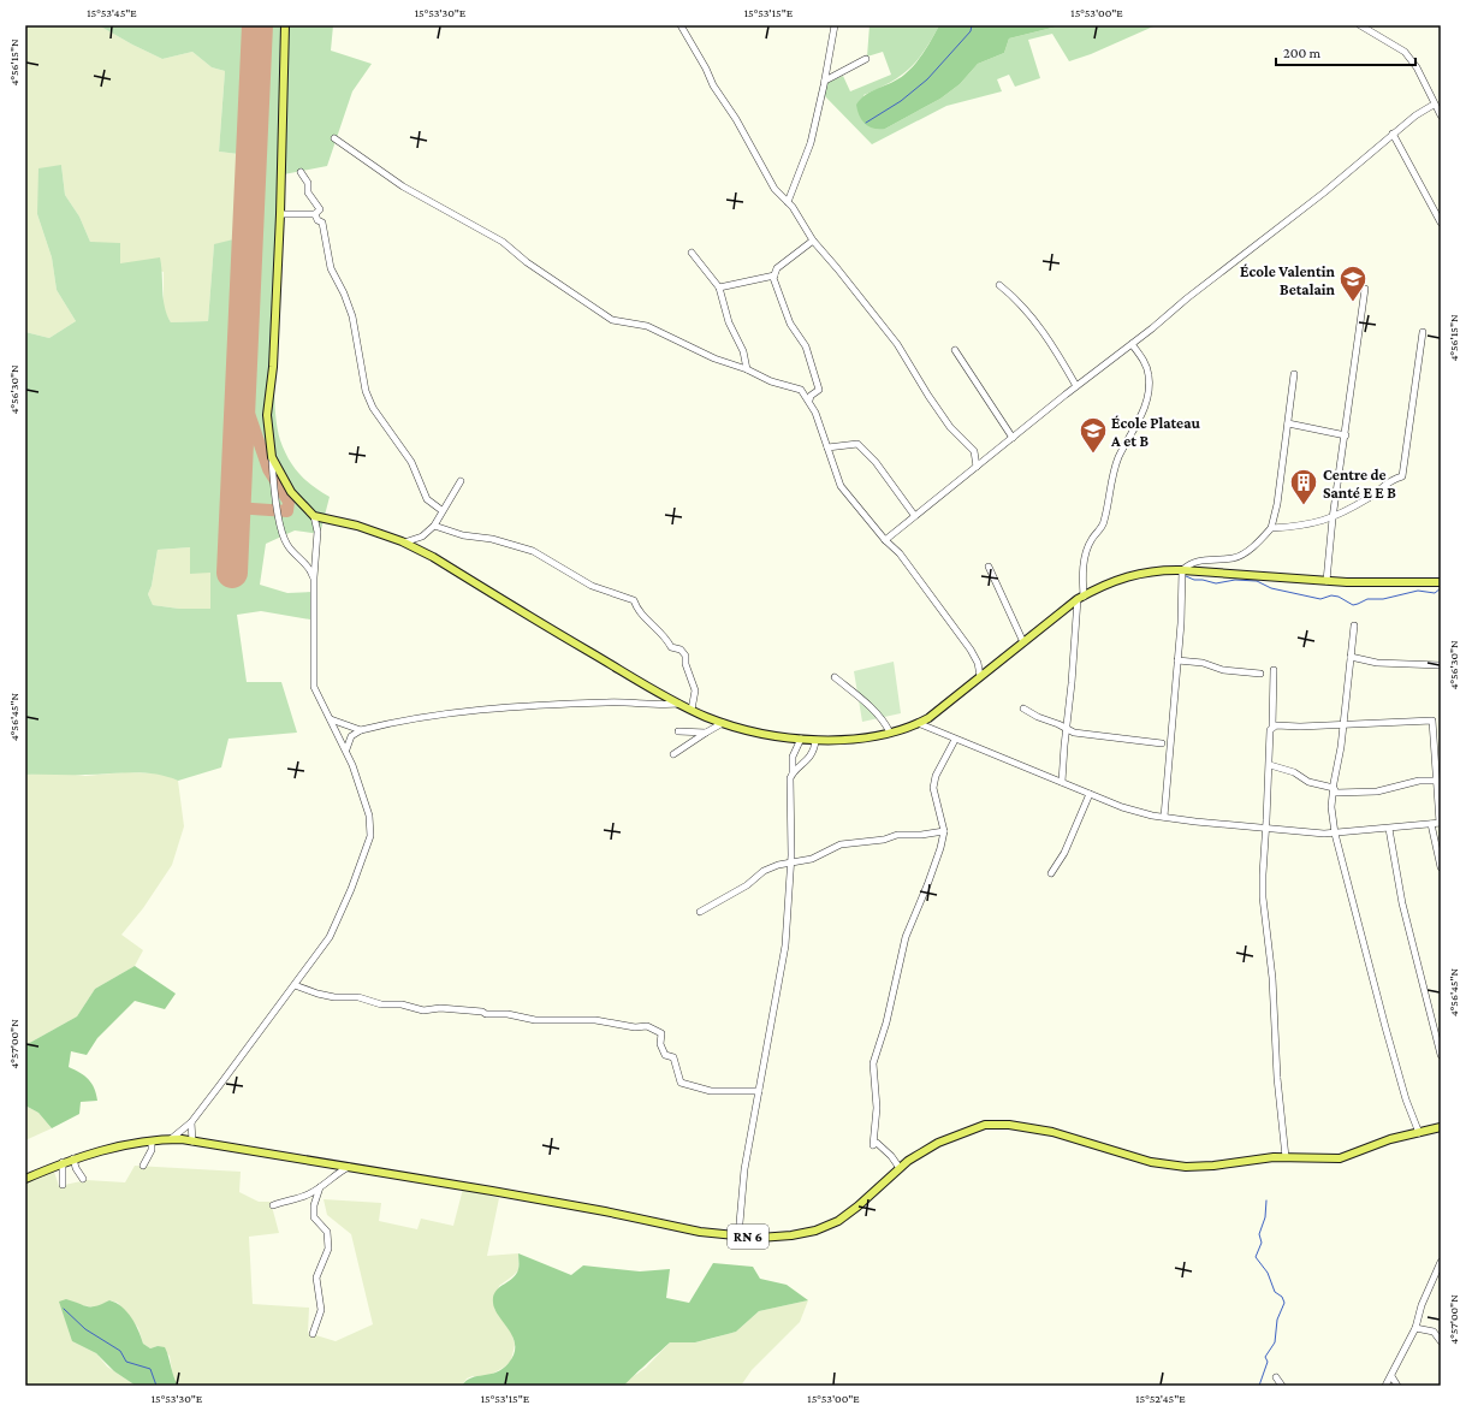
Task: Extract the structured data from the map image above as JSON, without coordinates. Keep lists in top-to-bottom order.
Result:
{
  "streets": {
    "main road": ["RN 6"]
  },
  "places": {
    "school or university": ["École Valentin Betalain", "École Plateau A et B"],
    "building": ["Centre de Santé E E B"]
  },
  "scale_bar": "200 m",
  "coordinates": [
    "15°53'45\"E",
    "15°53'30\"E",
    "15°53'15\"E",
    "15°53'00\"E",
    "4°56'15\"N",
    "4°56'30\"N",
    "4°56'45\"N",
    "4°57'00\"N",
    "15°52'45\"E"
  ]
}
